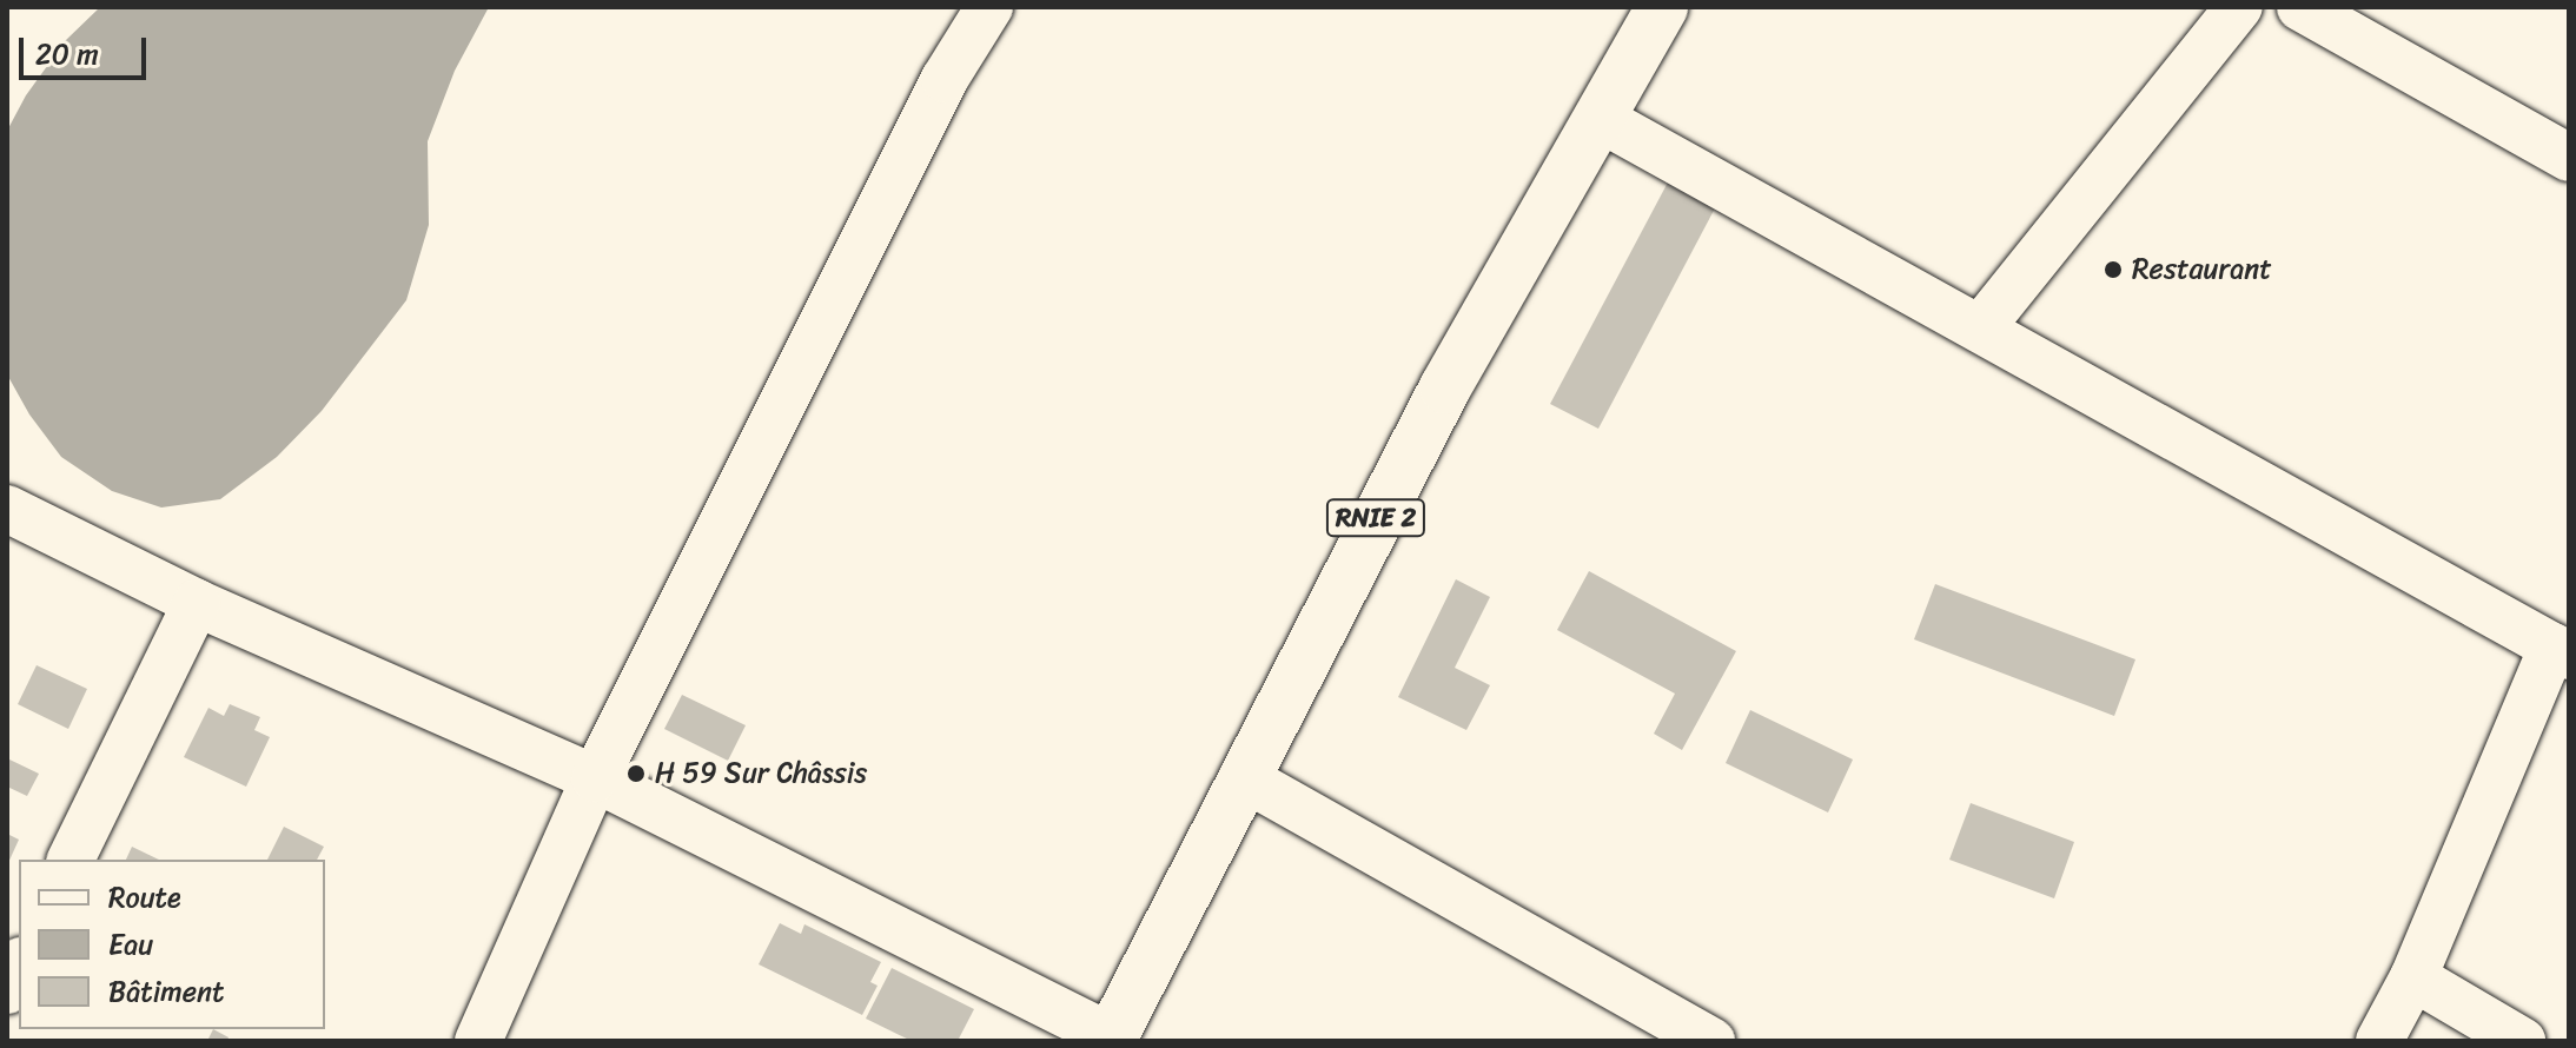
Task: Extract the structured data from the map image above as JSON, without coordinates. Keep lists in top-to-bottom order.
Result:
{
  "streets": {
    "main road": ["RNIE 2"]
  },
  "places": ["Restaurant", "H 59 Sur Châssis"],
  "legend": ["Route", "Eau", "Bâtiment"],
  "scale_bar": "20 m"
}
